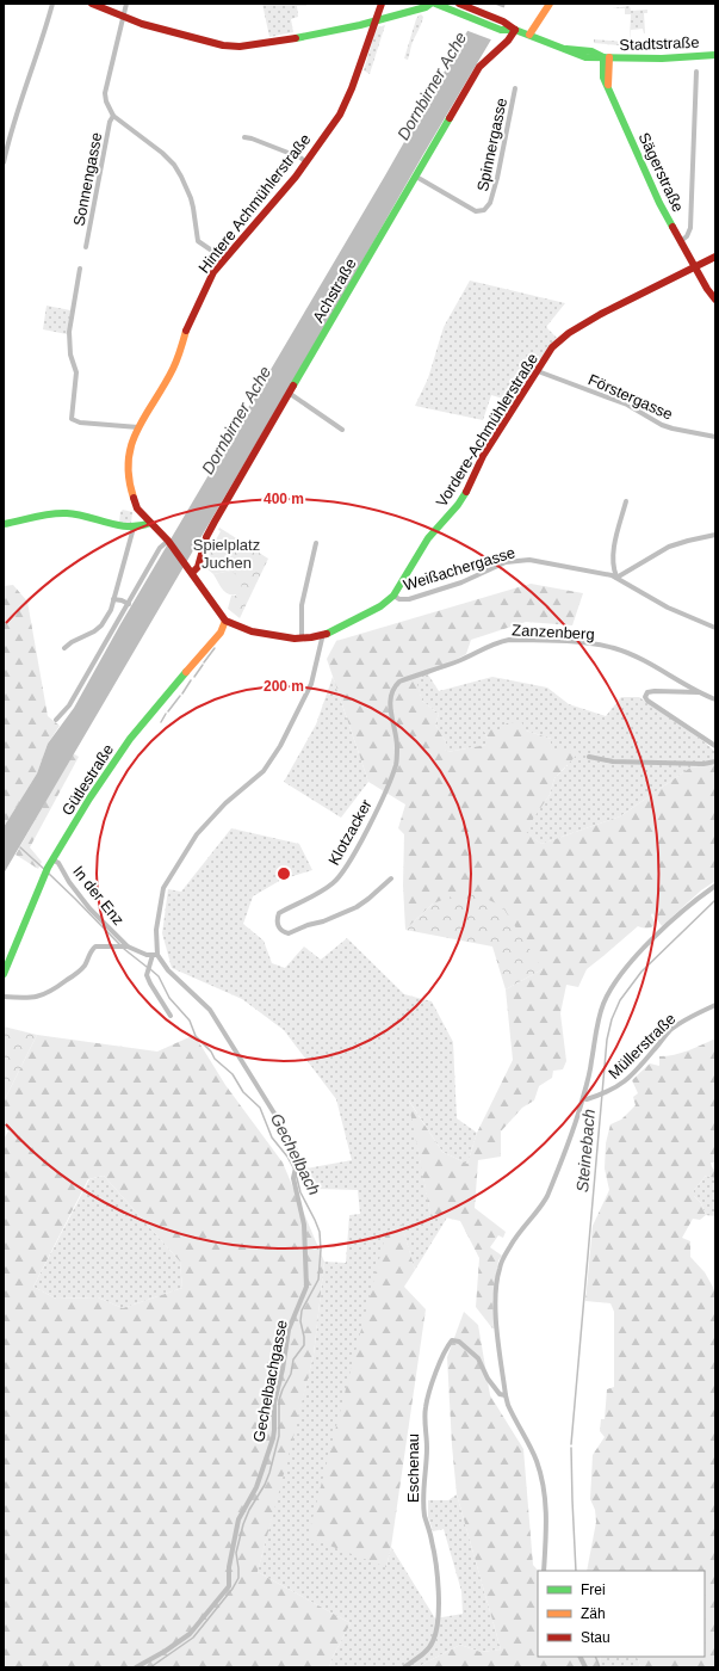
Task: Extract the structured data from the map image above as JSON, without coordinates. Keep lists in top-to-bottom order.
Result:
{
  "streets": {
    "street": [
      "Stadtstraße",
      "Spinnergasse",
      "Sägerstraße",
      "Sonnengasse",
      "Hintere Achmühlerstraße",
      "Achstraße",
      "Förstergasse",
      "Vordere-Achmühlerstraße",
      "Weißachergasse",
      "Zanzenberg",
      "Gütlestraße",
      "Klotzacker",
      "In der Enz",
      "Müllerstraße",
      "Gechelbachgasse",
      "Eschenau"
    ]
  },
  "crossings": [
    ["Stadtstraße", "Sägerstraße"],
    ["Stadtstraße", "Achstraße"],
    ["Spinnergasse", "Achstraße"],
    ["Sägerstraße", "Vordere-Achmühlerstraße"],
    ["Förstergasse", "Vordere-Achmühlerstraße"],
    ["Vordere-Achmühlerstraße", "Weißachergasse"],
    ["Vordere-Achmühlerstraße", "Gütlestraße"],
    ["Zanzenberg", "Klotzacker"],
    ["Gütlestraße", "In der Enz"],
    ["In der Enz", "Gechelbachgasse"]
  ],
  "water": ["Dornbirner Ache", "Steinebach", "Gechelbach"],
  "parks": ["Spielplatz Juchen"],
  "legend": ["Frei", "Zäh", "Stau"],
  "rings": ["400 m", "200 m"]
}
